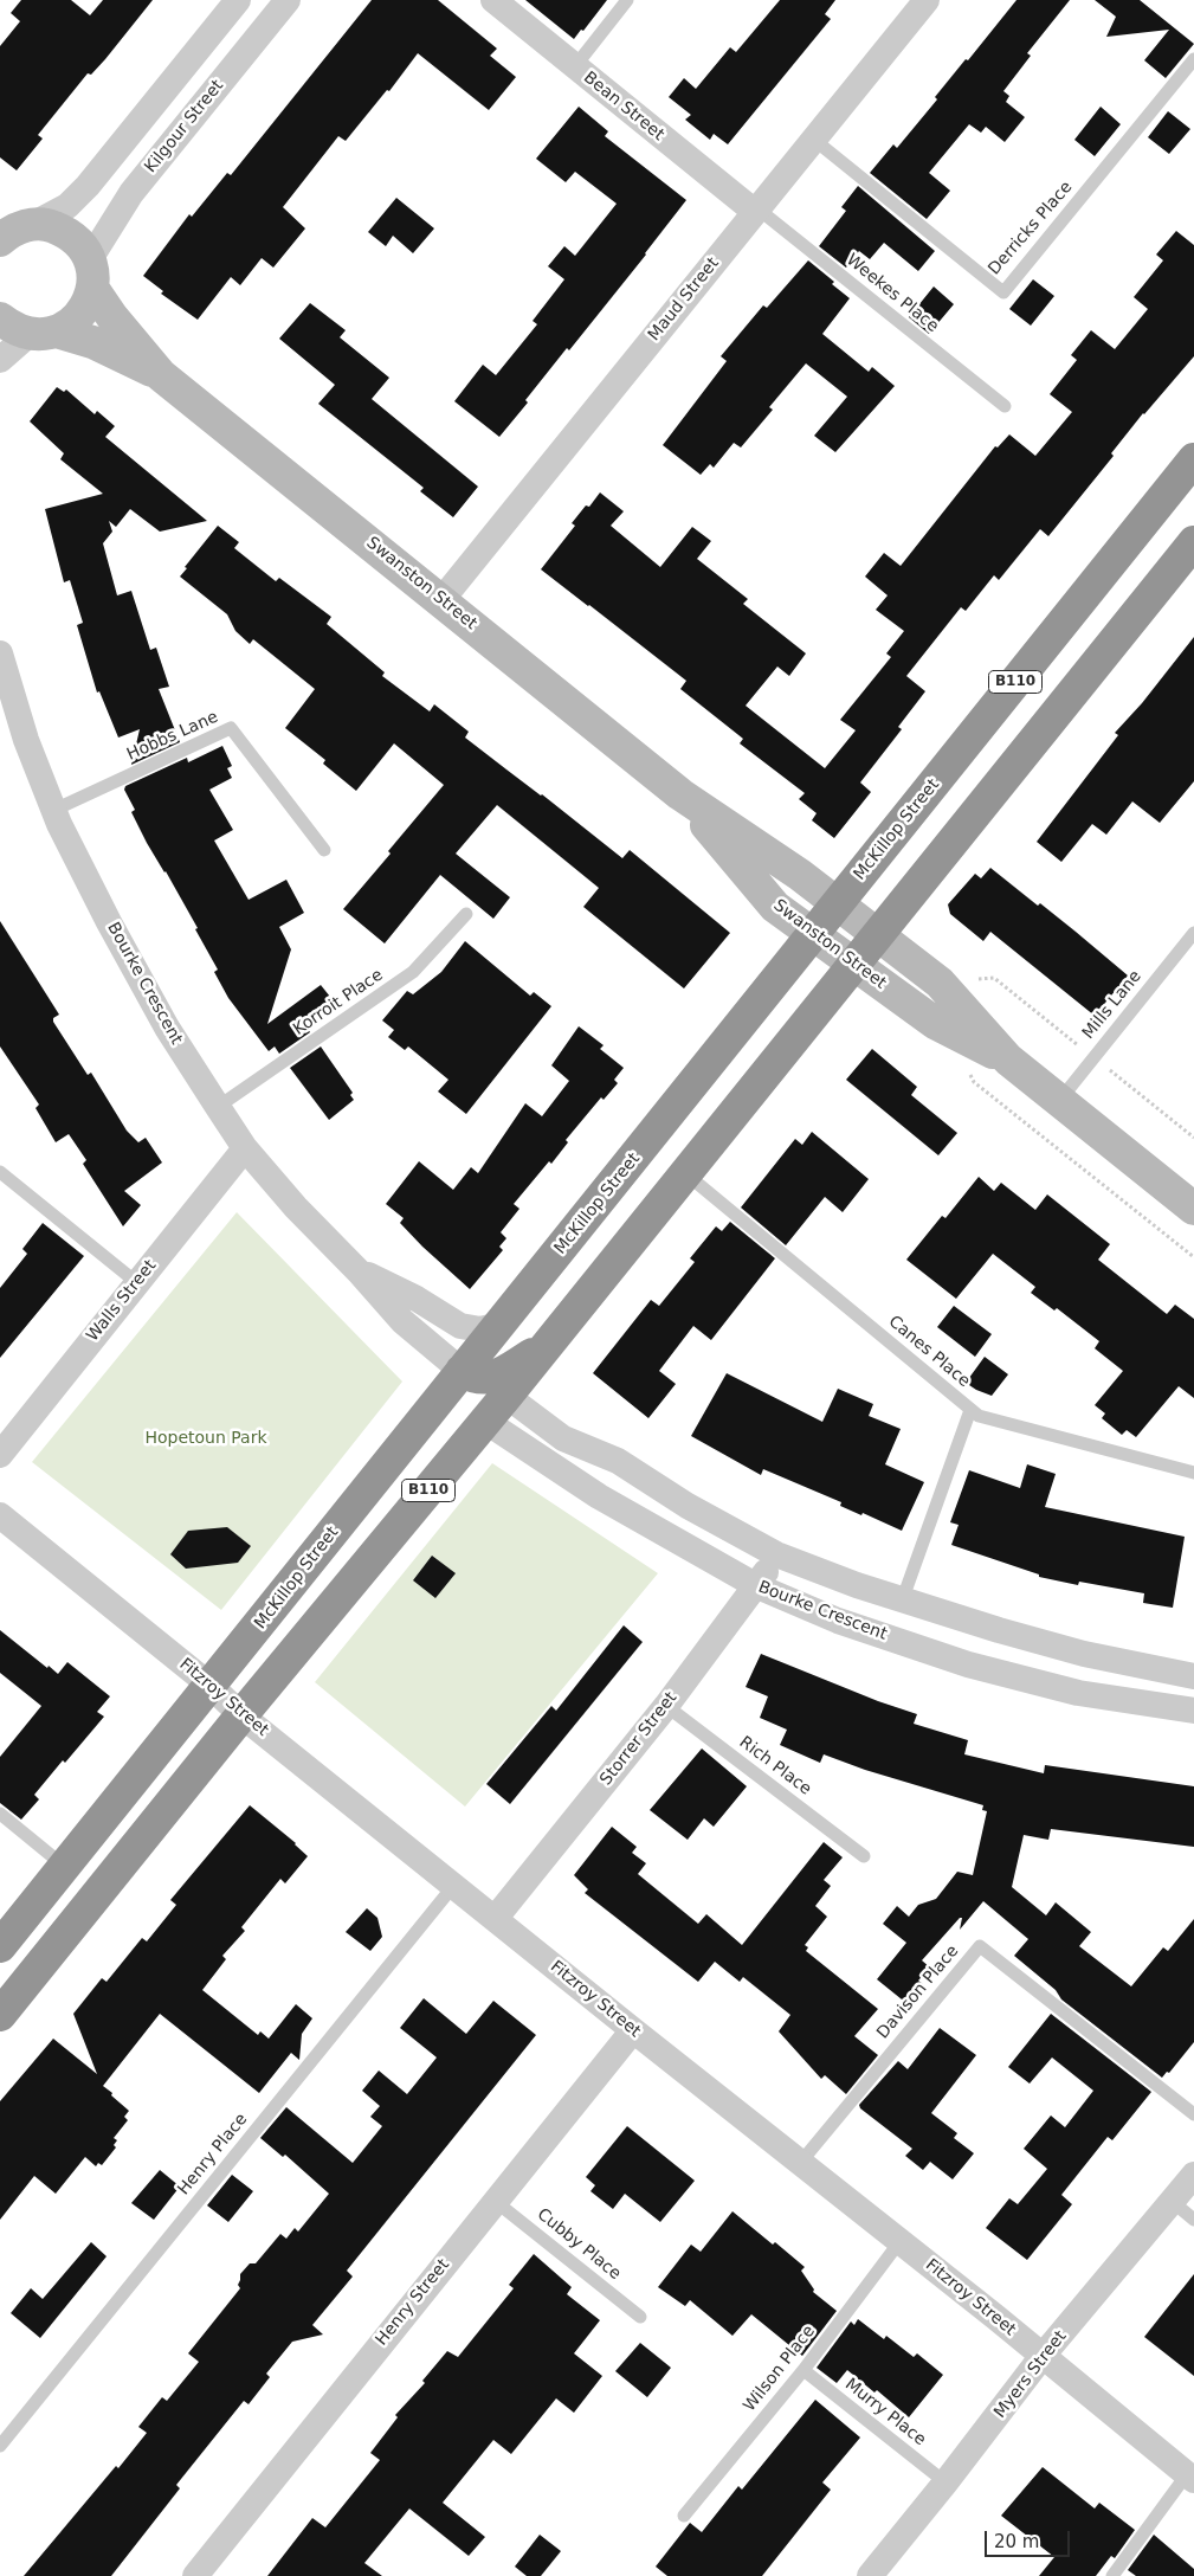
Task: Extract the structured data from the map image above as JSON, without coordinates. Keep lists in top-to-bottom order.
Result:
{
  "streets": {
    "highway": ["B110", "McKillop Street"],
    "street": [
      "Bean Street",
      "Kilgour Street",
      "Maud Street",
      "Swanston Street",
      "Bourke Crescent",
      "Walls Street",
      "Fitzroy Street",
      "Storrer Street",
      "Henry Street",
      "Myers Street"
    ],
    "lane": [
      "Derricks Place",
      "Weekes Place",
      "Hobbs Lane",
      "Korroit Place",
      "Mills Lane",
      "Canes Place",
      "Rich Place",
      "Davison Place",
      "Henry Place",
      "Cubby Place",
      "Wilson Place",
      "Murry Place"
    ]
  },
  "crossings": [
    ["Bean Street", "Weekes Place"],
    ["Bean Street", "Maud Street"],
    ["Kilgour Street", "Swanston Street"],
    ["Derricks Place", "Maud Street"],
    ["Weekes Place", "Maud Street"],
    ["Maud Street", "Swanston Street"],
    ["Swanston Street", "B110"],
    ["Swanston Street", "McKillop Street"],
    ["Swanston Street", "Mills Lane"],
    ["B110", "Bourke Crescent"],
    ["B110", "Canes Place"],
    ["B110", "Fitzroy Street"],
    ["Hobbs Lane", "Bourke Crescent"],
    ["McKillop Street", "Bourke Crescent"],
    ["McKillop Street", "Fitzroy Street"],
    ["Bourke Crescent", "Korroit Place"],
    ["Bourke Crescent", "Walls Street"],
    ["Bourke Crescent", "Storrer Street"],
    ["Fitzroy Street", "Storrer Street"],
    ["Fitzroy Street", "Davison Place"],
    ["Fitzroy Street", "Henry Place"],
    ["Fitzroy Street", "Henry Street"],
    ["Fitzroy Street", "Wilson Place"],
    ["Fitzroy Street", "Myers Street"],
    ["Storrer Street", "Rich Place"],
    ["Cubby Place", "Henry Street"],
    ["Wilson Place", "Murry Place"],
    ["Myers Street", "Murry Place"]
  ],
  "parks": ["Hopetoun Park"],
  "scale_bar": "20 m"
}
